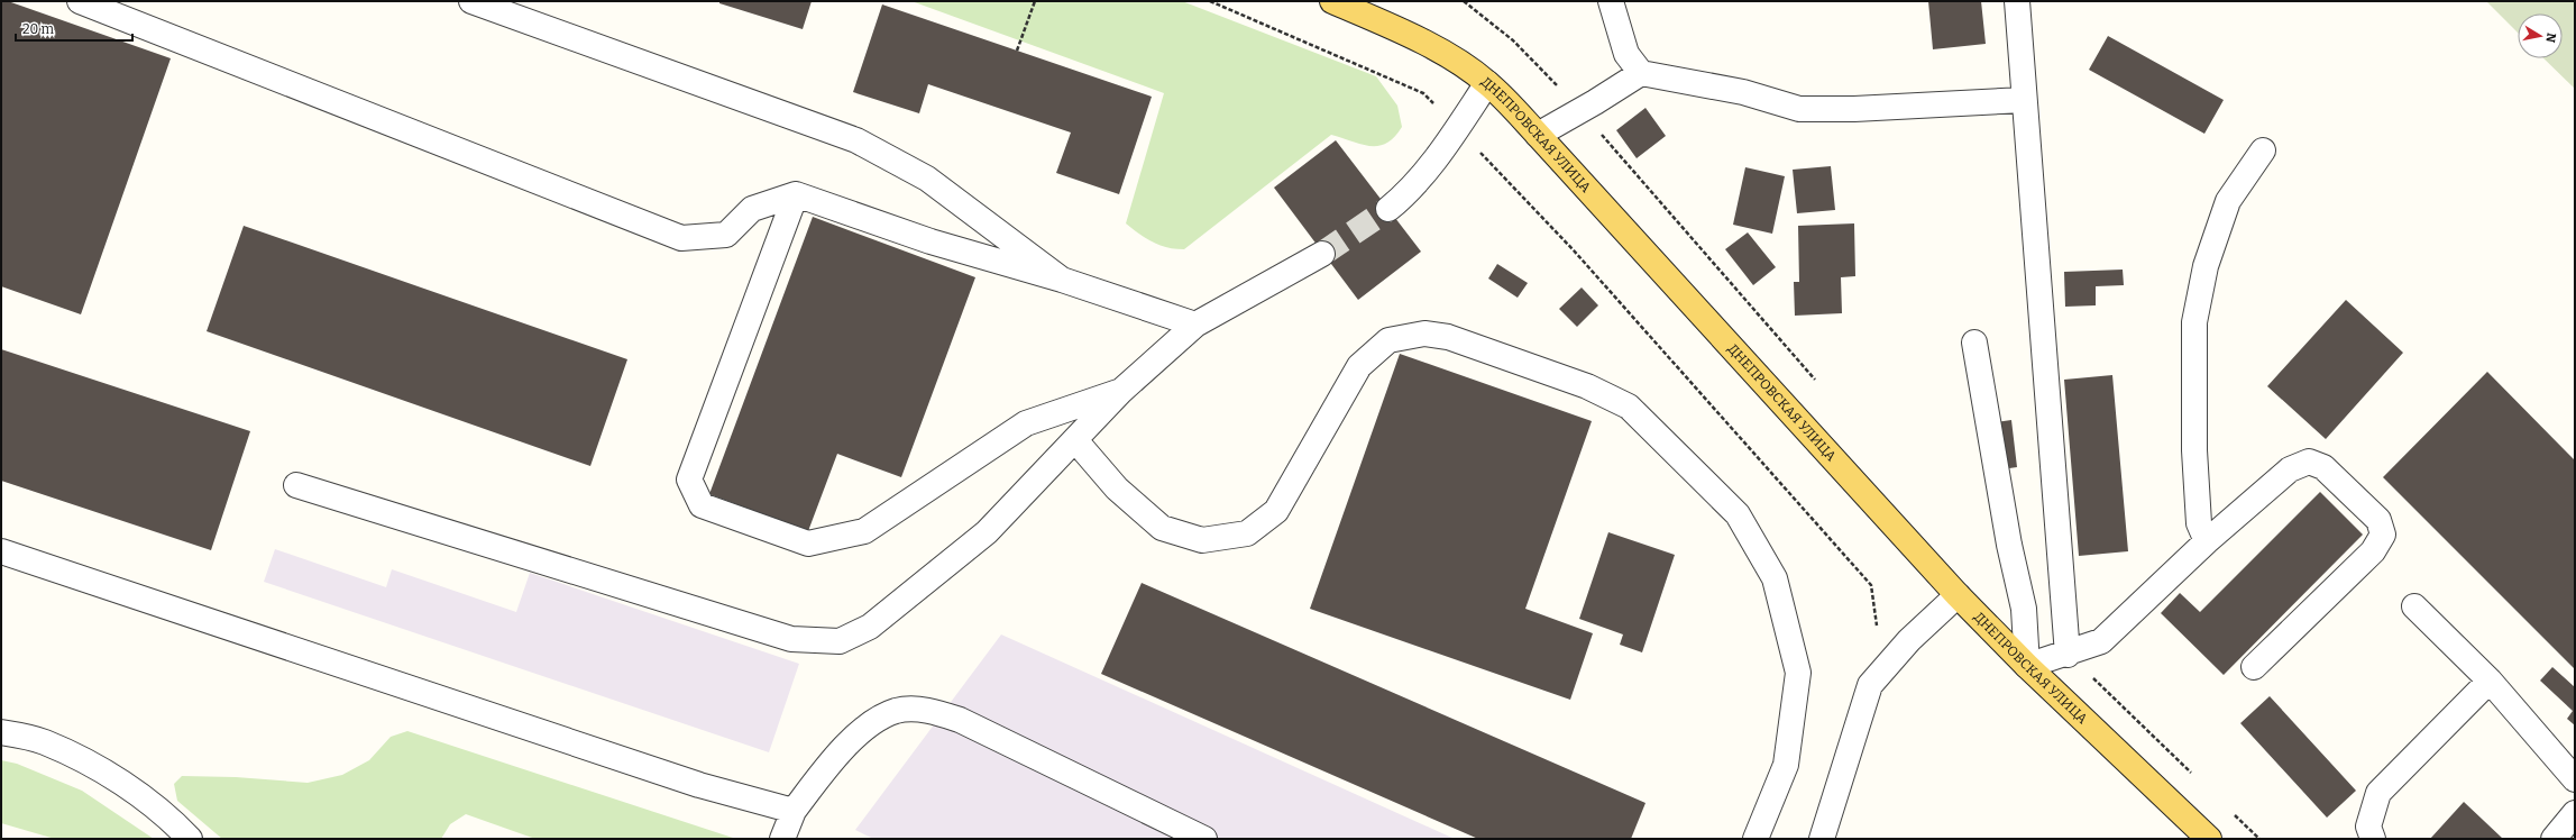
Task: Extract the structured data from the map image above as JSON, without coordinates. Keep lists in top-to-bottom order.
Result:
{
  "streets": {
    "main road": ["ДНЕПРОВСКАЯ УЛИЦА"]
  },
  "scale_bar": "20 m",
  "north": "right"
}
